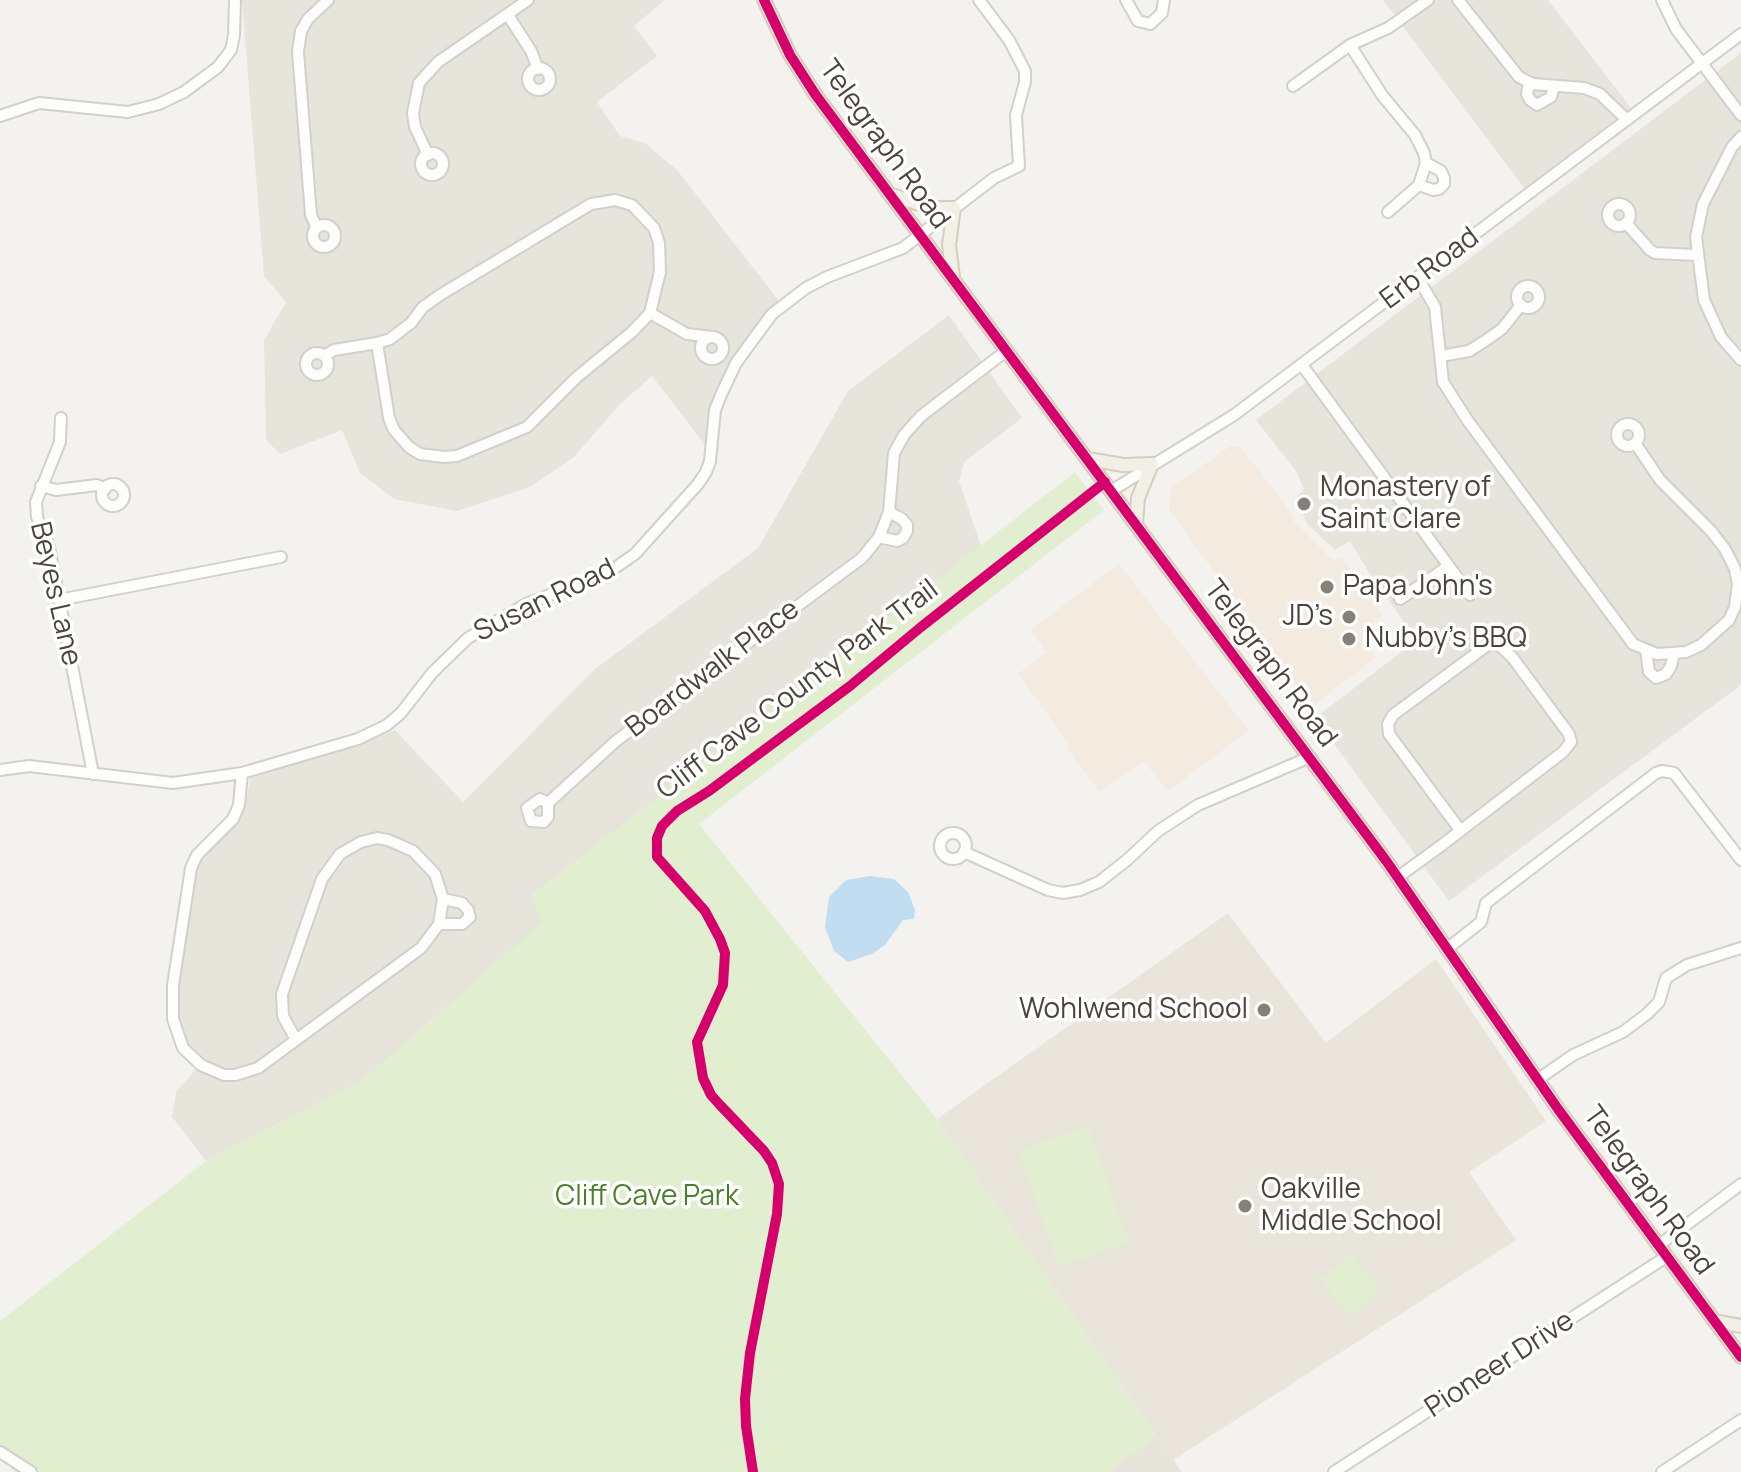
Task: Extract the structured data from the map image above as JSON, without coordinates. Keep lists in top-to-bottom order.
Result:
{
  "streets": {
    "main road": ["Telegraph Road"],
    "street": [
      "Erb Road",
      "Beyes Lane",
      "Susan Road",
      "Boardwalk Place",
      "Pioneer Drive"
    ],
    "cycle path": ["Cliff Cave County Park Trail"]
  },
  "crossings": [
    ["Telegraph Road", "Erb Road"],
    ["Telegraph Road", "Susan Road"],
    ["Telegraph Road", "Boardwalk Place"],
    ["Telegraph Road", "Pioneer Drive"],
    ["Beyes Lane", "Susan Road"]
  ],
  "parks": ["Cliff Cave Park"],
  "places": [
    "Monastery of Saint Clare",
    "Papa John's",
    "JD’s",
    "Nubby’s BBQ",
    "Wohlwend School",
    "Oakville Middle School"
  ]
}
